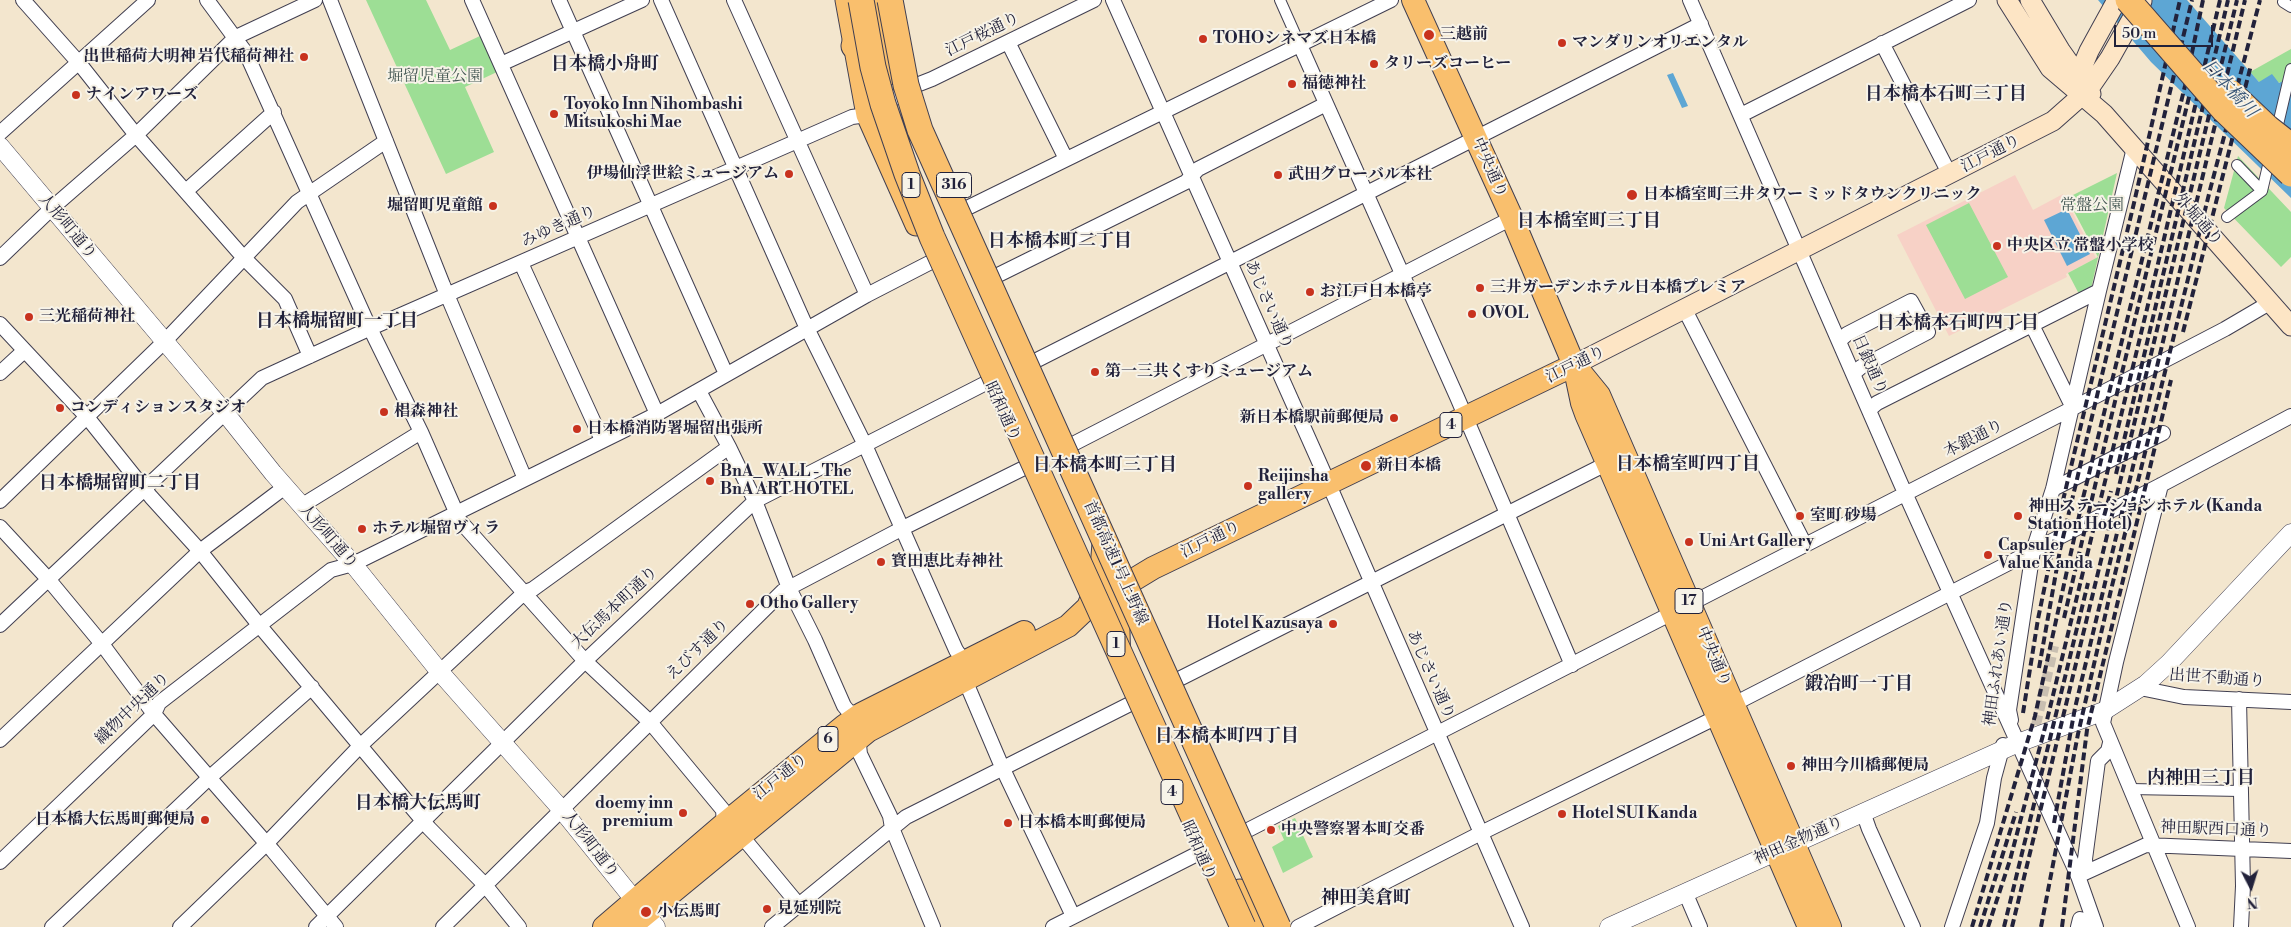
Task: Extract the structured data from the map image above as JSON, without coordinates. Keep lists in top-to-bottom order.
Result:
{
  "streets": {
    "highway": [
      "江戸通り",
      "中央通り",
      "1",
      "昭和通り",
      "4",
      "首都高速1号上野線",
      "17",
      "6"
    ],
    "main road": ["316", "外堀通り"],
    "street": [
      "江戸桜通り",
      "人形町通り",
      "みゆき通り",
      "あじさい通り",
      "日銀通り",
      "本銀通り",
      "大伝馬本町通り",
      "えびす通り",
      "神田ふれあい通り",
      "出世不動通り",
      "織物中央通り",
      "神田駅西口通り",
      "神田金物通り"
    ]
  },
  "crossings": [
    ["江戸桜通り", "316"],
    ["江戸桜通り", "みゆき通り"],
    ["江戸通り", "中央通り"],
    ["江戸通り", "外堀通り"],
    ["江戸通り", "人形町通り"],
    ["江戸通り", "あじさい通り"],
    ["江戸通り", "日銀通り"],
    ["江戸通り", "昭和通り"],
    ["中央通り", "本銀通り"],
    ["中央通り", "神田金物通り"],
    ["316", "みゆき通り"],
    ["外堀通り", "本銀通り"],
    ["外堀通り", "神田ふれあい通り"],
    ["人形町通り", "みゆき通り"],
    ["人形町通り", "大伝馬本町通り"],
    ["人形町通り", "えびす通り"],
    ["人形町通り", "織物中央通り"],
    ["みゆき通り", "昭和通り"],
    ["あじさい通り", "本銀通り"],
    ["日銀通り", "本銀通り"],
    ["日銀通り", "神田ふれあい通り"],
    ["日銀通り", "神田駅西口通り"],
    ["日銀通り", "神田金物通り"],
    ["昭和通り", "大伝馬本町通り"],
    ["昭和通り", "えびす通り"],
    ["昭和通り", "織物中央通り"],
    ["本銀通り", "神田ふれあい通り"],
    ["神田ふれあい通り", "神田金物通り"],
    ["出世不動通り", "神田金物通り"]
  ],
  "districts": [
    "日本橋小舟町",
    "日本橋本石町三丁目",
    "日本橋室町三丁目",
    "日本橋本町二丁目",
    "日本橋堀留町一丁目",
    "日本橋本石町四丁目",
    "日本橋室町四丁目",
    "日本橋本町三丁目",
    "日本橋堀留町二丁目",
    "鍛冶町一丁目",
    "日本橋本町四丁目",
    "内神田三丁目",
    "日本橋大伝馬町",
    "神田美倉町"
  ],
  "water": ["日本橋川"],
  "parks": ["堀留児童公園", "常盤公園"],
  "places": [
    "三越前",
    "TOHOシネマズ日本橋",
    "マンダリンオリエンタル",
    "出世稲荷大明神 岩代稲荷神社",
    "タリーズコーヒー",
    "福徳神社",
    "ナインアワーズ",
    "Toyoko Inn Nihombashi Mitsukoshi Mae",
    "伊場仙浮世絵ミュージアム",
    "武田グローバル本社",
    "日本橋室町三井タワー ミッドタウンクリニック",
    "堀留町児童館",
    "中央区立 常盤小学校",
    "三井ガーデンホテル日本橋プレミア",
    "お江戸日本橋亭",
    "OVOL",
    "三光稲荷神社",
    "第一三共くすりミュージアム",
    "コンディションスタジオ",
    "椙森神社",
    "新日本橋駅前郵便局",
    "日本橋消防署堀留出張所",
    "新日本橋",
    "BnA_WALL - The BnA ART HOTEL",
    "Reijinsha gallery",
    "室町 砂場",
    "神田ステーションホテル (Kanda Station Hotel)",
    "ホテル堀留ヴィラ",
    "Uni Art Gallery",
    "Capsule Value Kanda",
    "寳田恵比寿神社",
    "Otho Gallery",
    "Hotel Kazusaya",
    "神田今川橋郵便局",
    "doemy inn premium",
    "Hotel SUI Kanda",
    "日本橋大伝馬町郵便局",
    "日本橋本町郵便局",
    "中央警察署本町交番",
    "見延別院",
    "小伝馬町"
  ],
  "scale_bar": "50 m",
  "north": "bottom"
}
